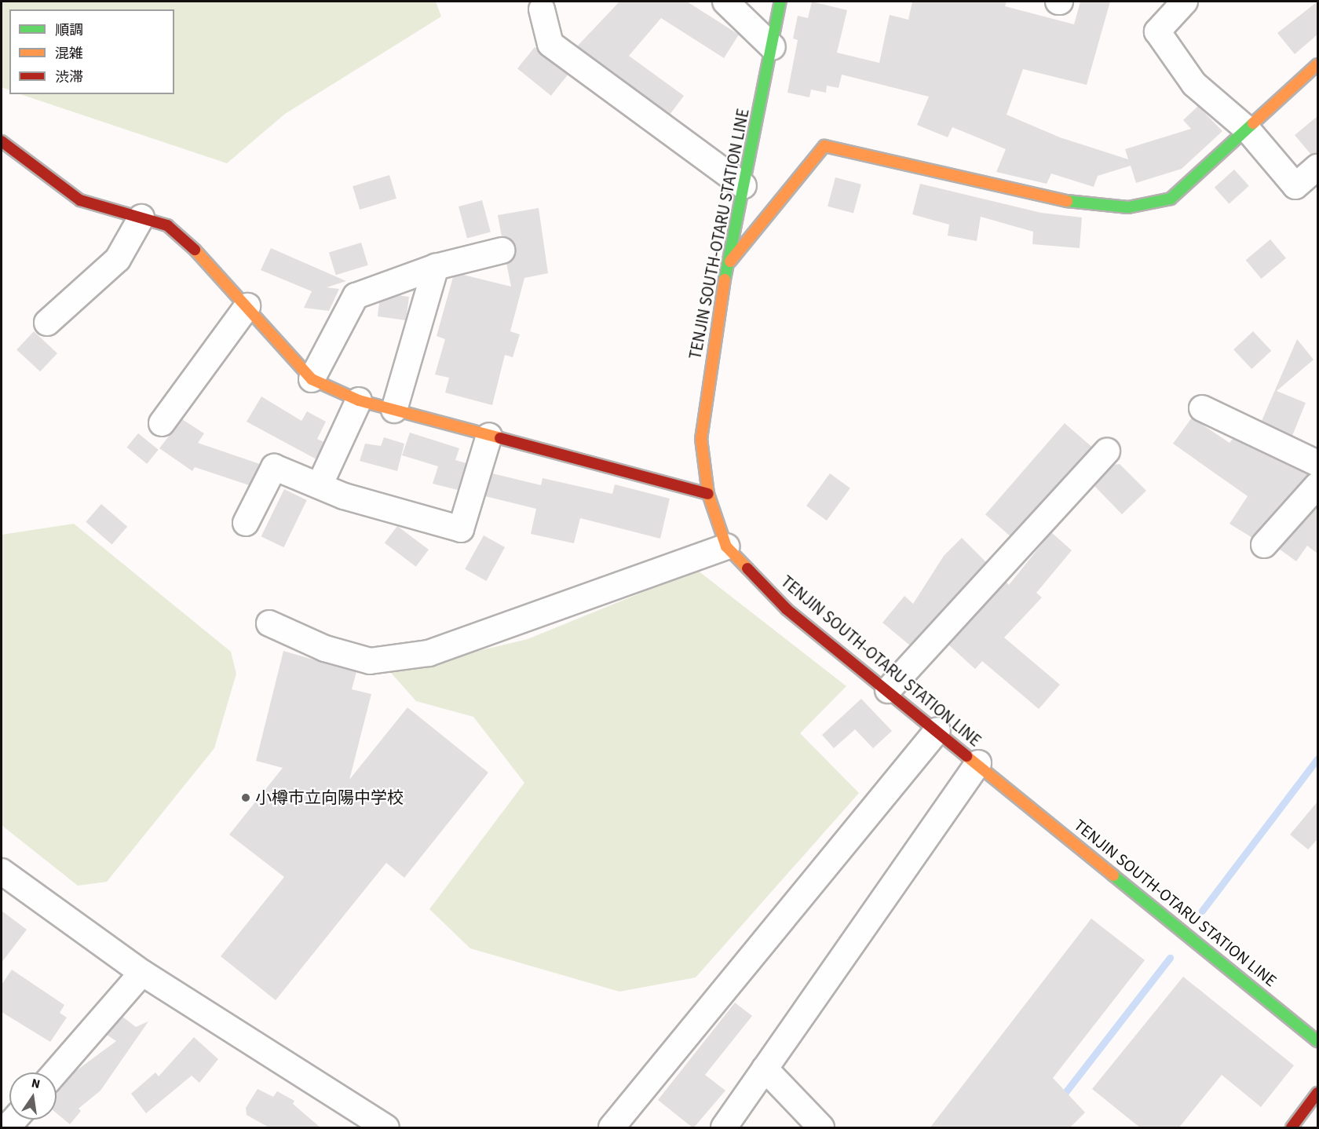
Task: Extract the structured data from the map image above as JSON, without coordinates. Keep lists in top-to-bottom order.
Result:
{
  "streets": {
    "street": ["TENJIN SOUTH-OTARU STATION LINE"]
  },
  "places": ["小樽市立向陽中学校"],
  "legend": ["順調", "混雑", "渋滞"],
  "north": "top"
}
